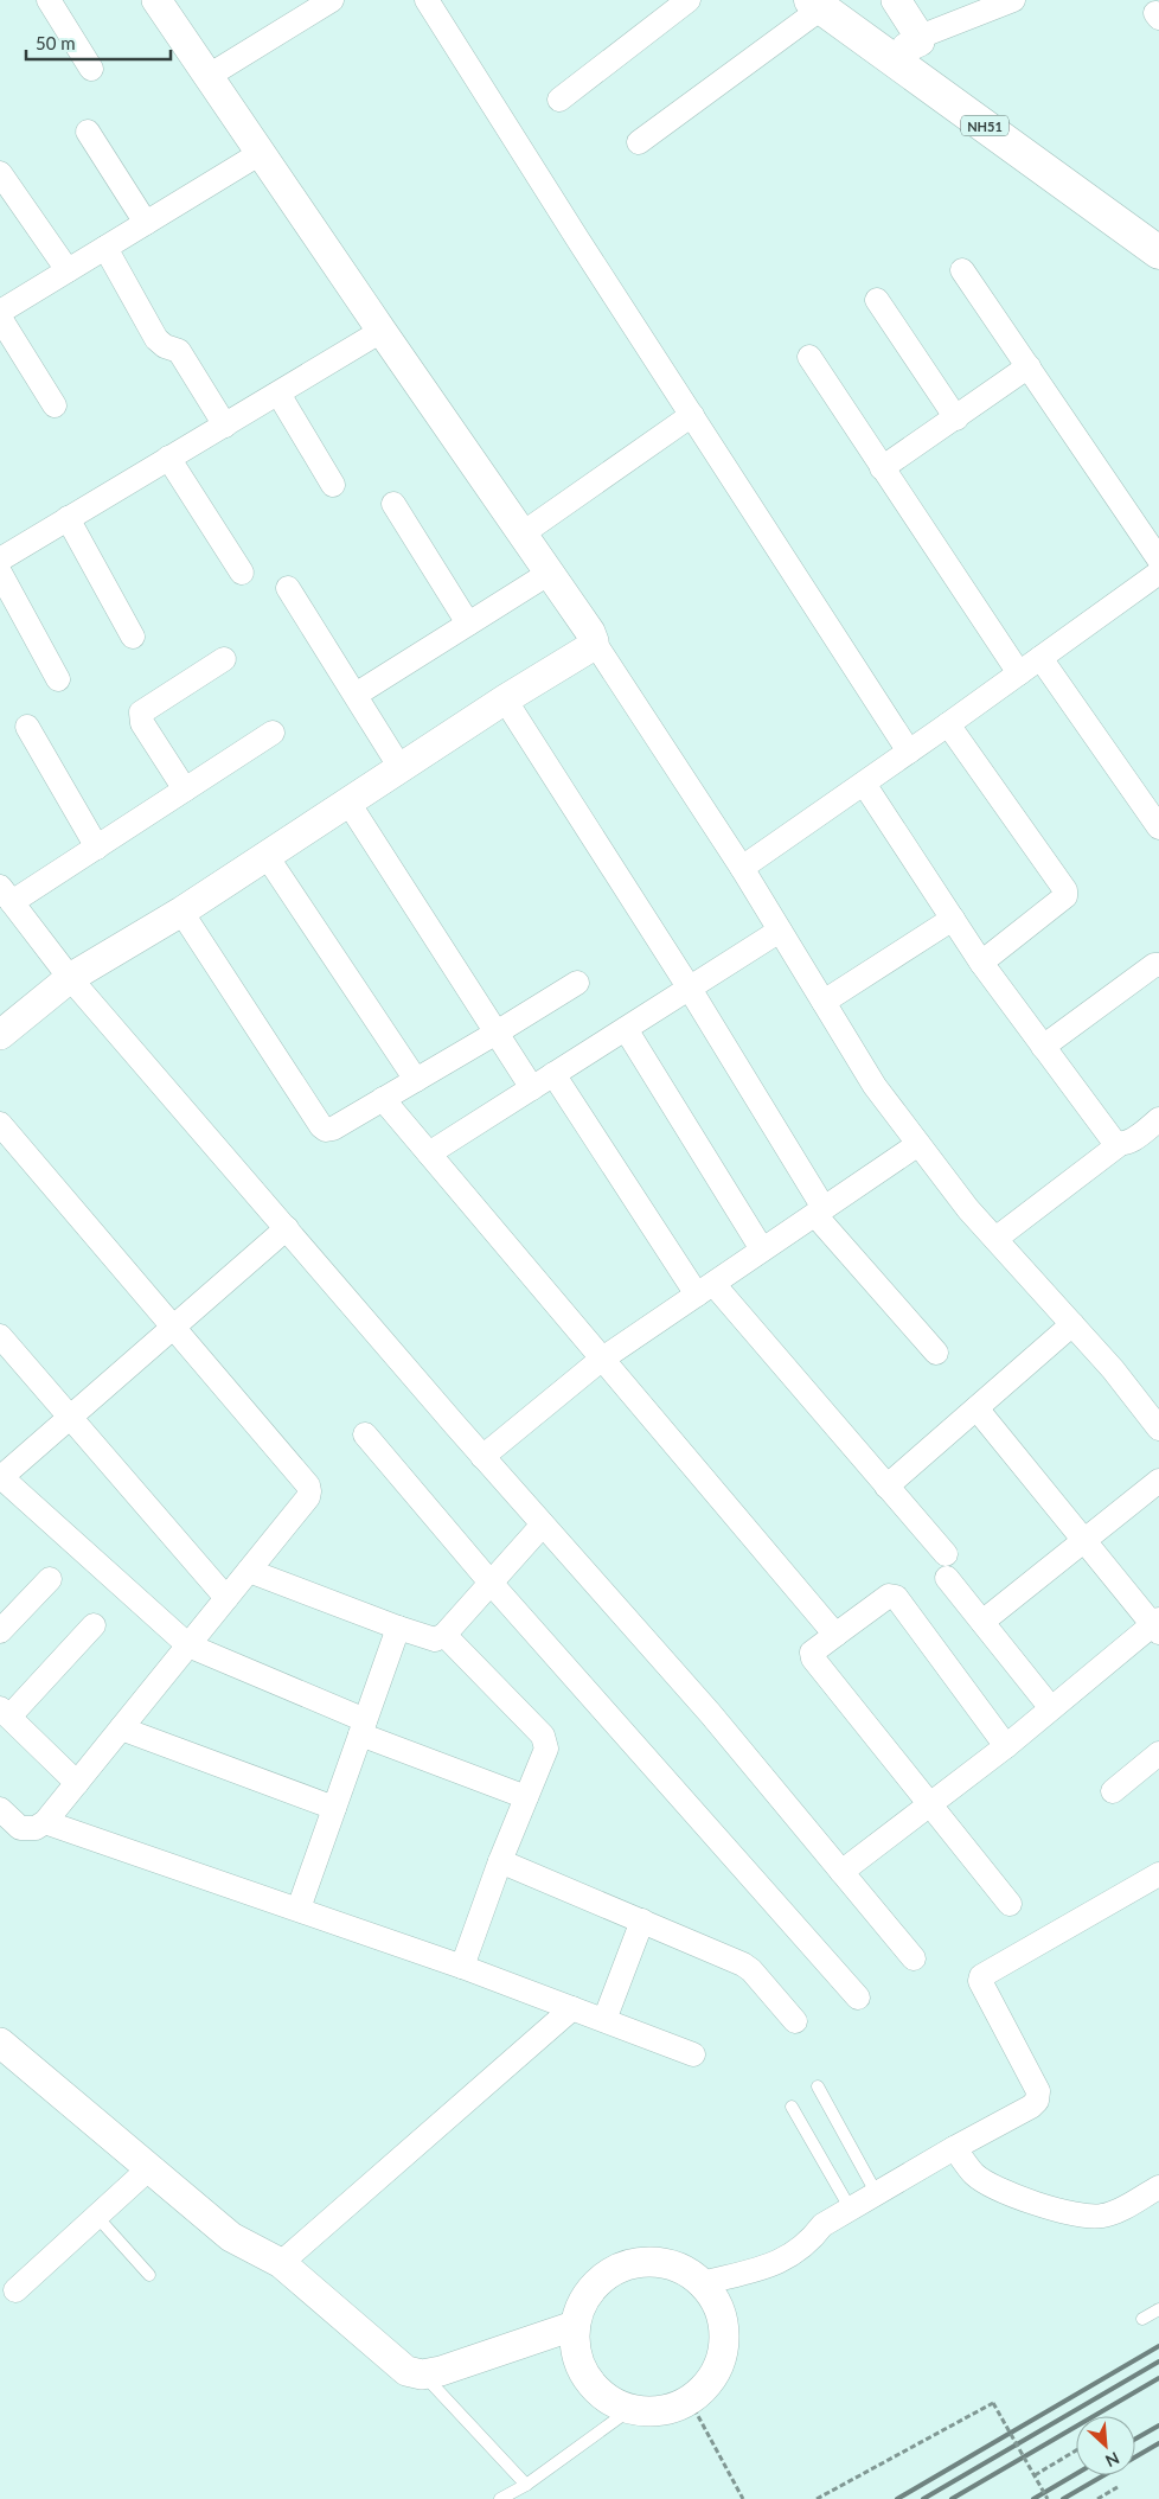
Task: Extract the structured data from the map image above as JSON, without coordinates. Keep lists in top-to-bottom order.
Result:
{
  "streets": {
    "highway": ["NH51"]
  },
  "scale_bar": "50 m",
  "north": "bottom right"
}
